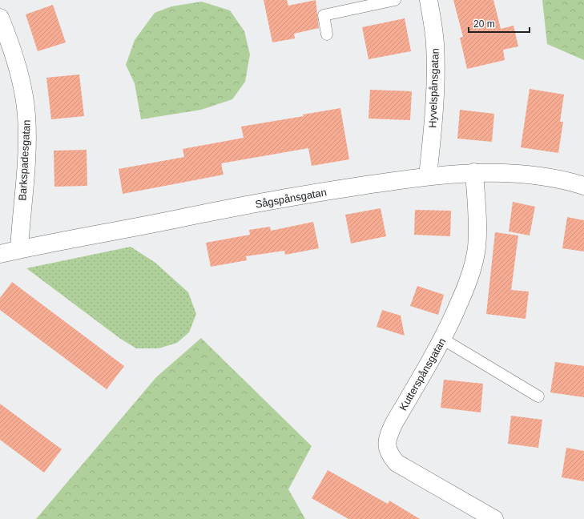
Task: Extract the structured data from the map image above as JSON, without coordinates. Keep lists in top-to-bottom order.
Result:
{
  "streets": {
    "street": [
      "Hyvelspånsgatan",
      "Barkspadesgatan",
      "Sågspånsgatan",
      "Kutterspånsgatan"
    ]
  },
  "crossings": [
    ["Hyvelspånsgatan", "Sågspånsgatan"],
    ["Barkspadesgatan", "Sågspånsgatan"],
    ["Sågspånsgatan", "Kutterspånsgatan"]
  ],
  "scale_bar": "20 m"
}
